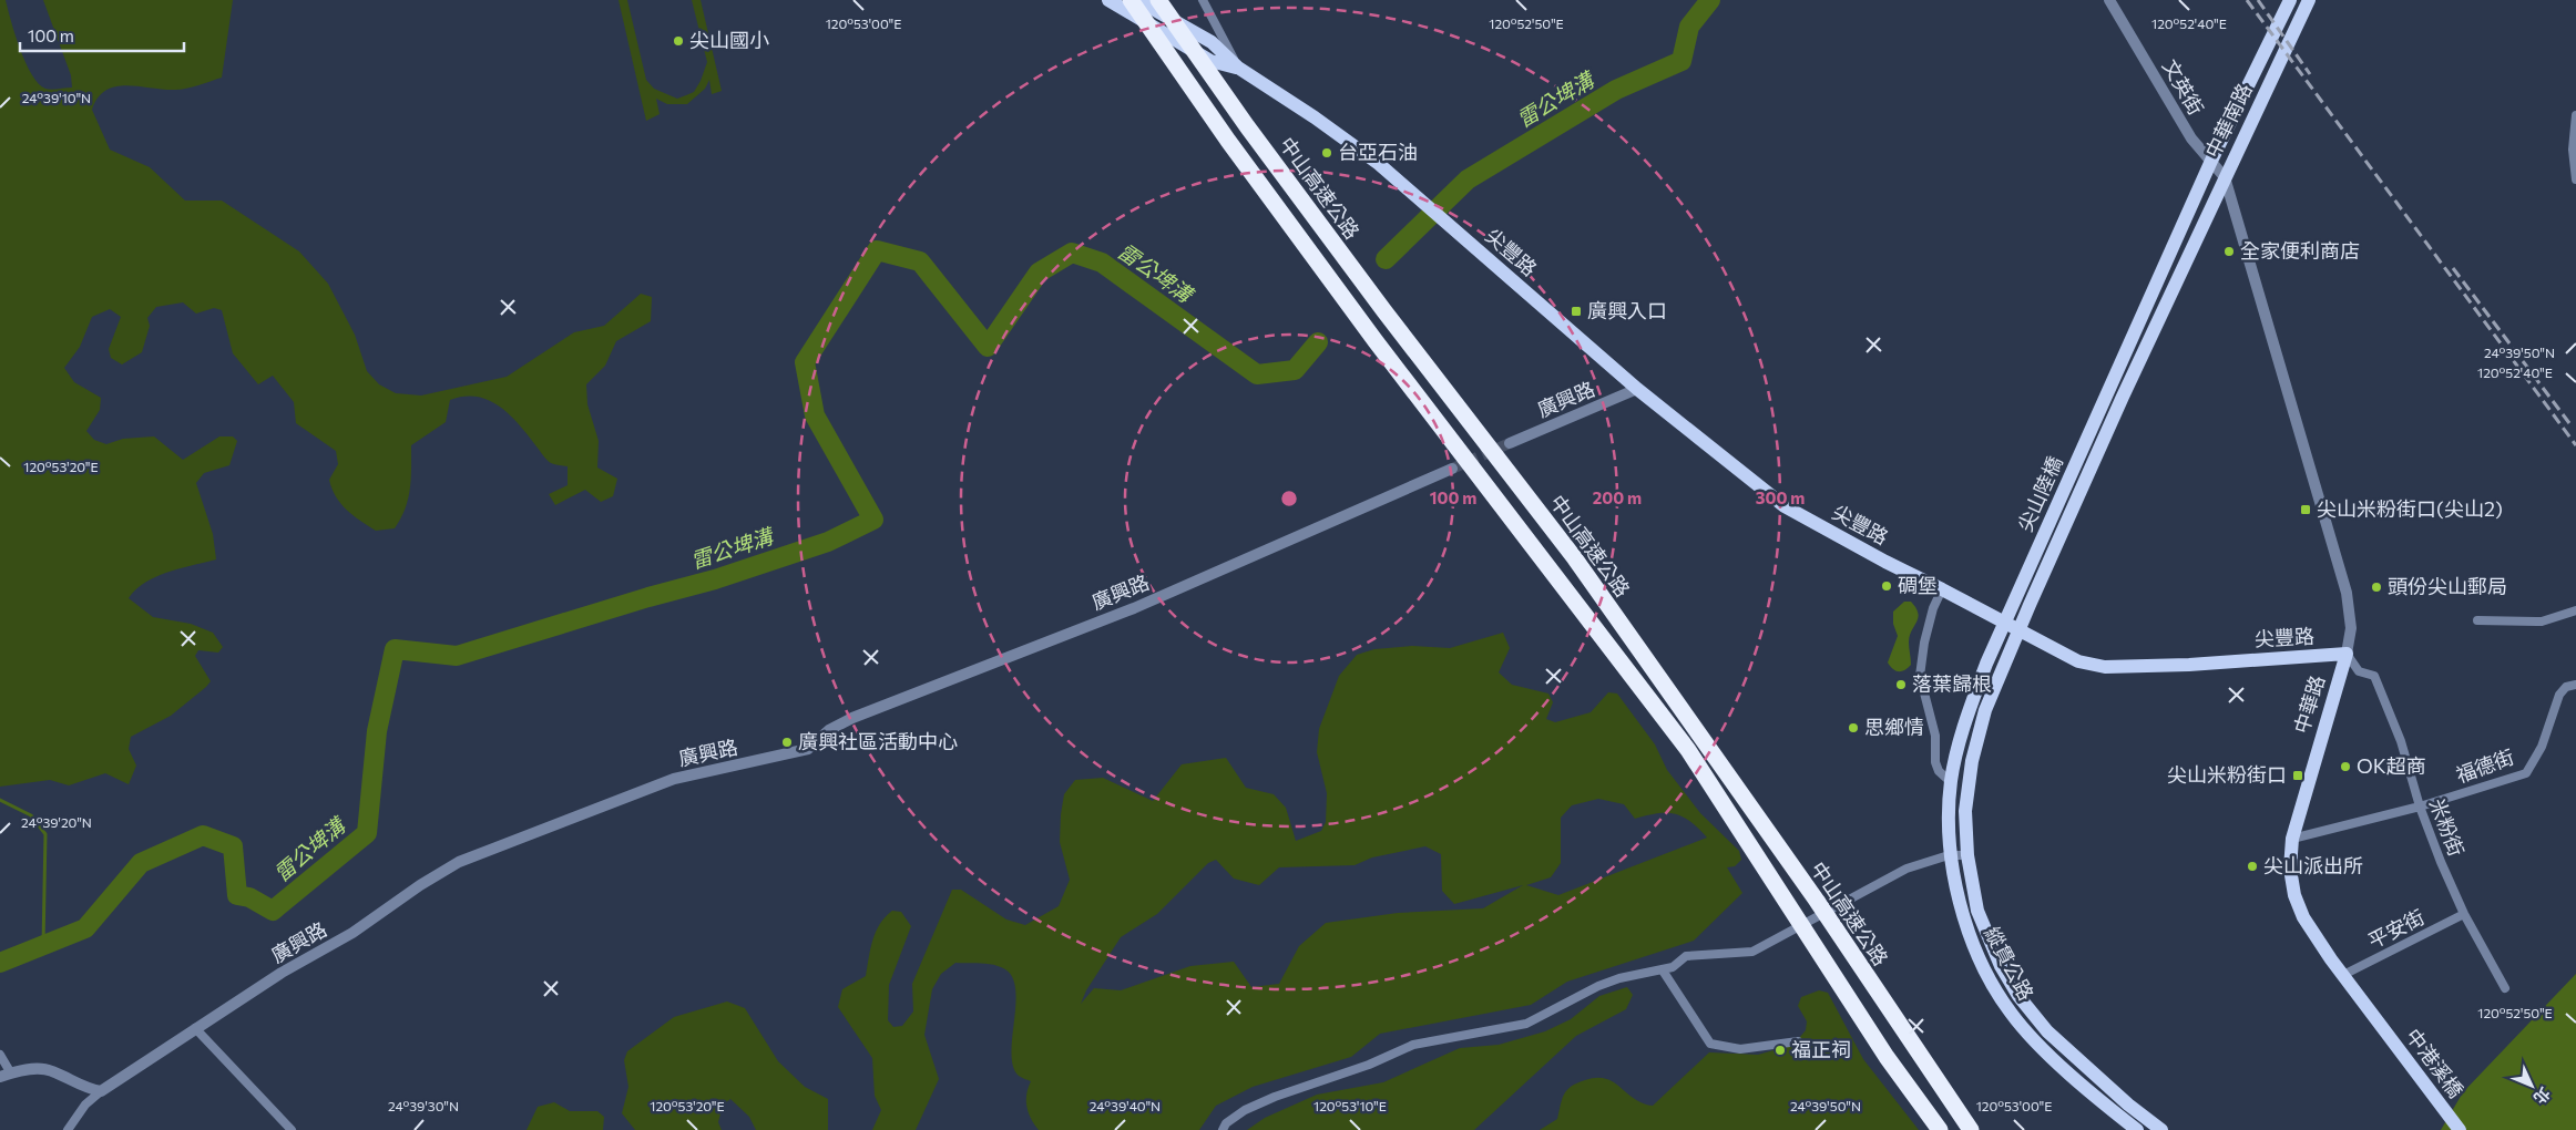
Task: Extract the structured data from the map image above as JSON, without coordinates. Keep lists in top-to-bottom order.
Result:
{
  "streets": {
    "highway": ["中山高速公路"],
    "main road": [
      "中華南路",
      "尖豐路",
      "尖山陸橋",
      "中華路",
      "縱貫公路",
      "中港溪橋"
    ],
    "street": [
      "文英街",
      "廣興路",
      "福德街",
      "米粉街",
      "平安街"
    ]
  },
  "crossings": [
    ["文英街", "中華南路"],
    ["文英街", "尖山陸橋"],
    ["文英街", "中華路"],
    ["中華南路", "尖山陸橋"],
    ["中華南路", "中華路"],
    ["尖豐路", "廣興路"],
    ["尖豐路", "中華路"],
    ["尖豐路", "米粉街"],
    ["尖山陸橋", "中華路"],
    ["尖山陸橋", "縱貫公路"],
    ["中華路", "福德街"],
    ["中華路", "米粉街"],
    ["中華路", "平安街"],
    ["中華路", "中港溪橋"],
    ["福德街", "米粉街"],
    ["米粉街", "平安街"]
  ],
  "water": ["雷公埤溝"],
  "places": {
    "other": [
      "尖山國小",
      "台亞石油",
      "全家便利商店",
      "碉堡",
      "頭份尖山郵局",
      "落葉歸根",
      "思鄉情",
      "廣興社區活動中心",
      "OK超商",
      "尖山派出所",
      "福正祠"
    ],
    "transit": ["廣興入口", "尖山米粉街口(尖山2)", "尖山米粉街口"]
  },
  "scale_bar": "100 m",
  "north": "bottom right",
  "coordinates": [
    "120°53'00\"E",
    "120°52'40\"E",
    "120°52'50\"E",
    "24°39'10\"N",
    "24°39'50\"N",
    "120°53'20\"E",
    "24°39'20\"N",
    "24°39'30\"N",
    "24°39'40\"N",
    "120°53'10\"E"
  ],
  "rings": ["100 m", "200 m", "300 m"]
}
